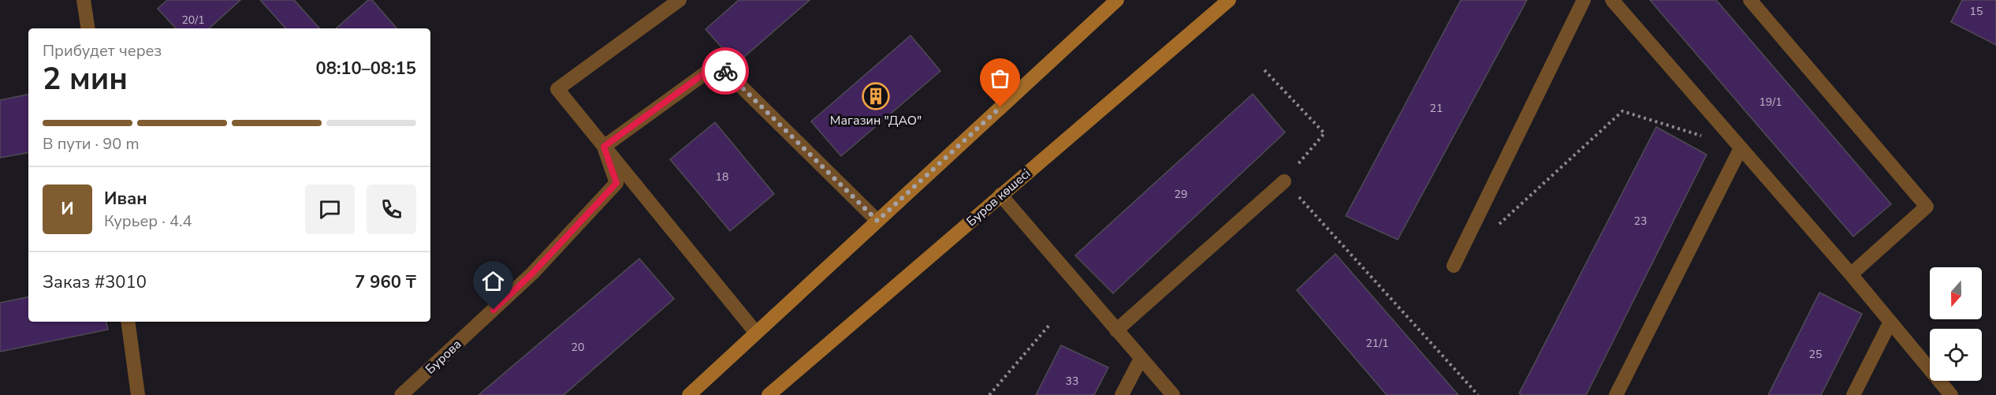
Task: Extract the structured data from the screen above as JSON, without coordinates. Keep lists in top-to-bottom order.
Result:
{
  "streets": {
    "main road": ["Буров көшесі"],
    "street": ["Бурова"]
  },
  "places": {
    "building": ["Магазин \"ДАО\""]
  },
  "house_numbers": [
    "15",
    "20/1",
    "19/1",
    "21",
    "18",
    "29",
    "23",
    "21/1",
    "20",
    "25",
    "33"
  ],
  "north": "bottom",
  "page": {
    "heading": ["2 мин", "Прибудет через", "08:10–08:15"],
    "panel": [
      "Иван",
      "Курьер · 4.4",
      "Заказ #3010",
      "7 960 ₸"
    ],
    "bar": "В пути · 90 m",
    "round": "И"
  }
}
